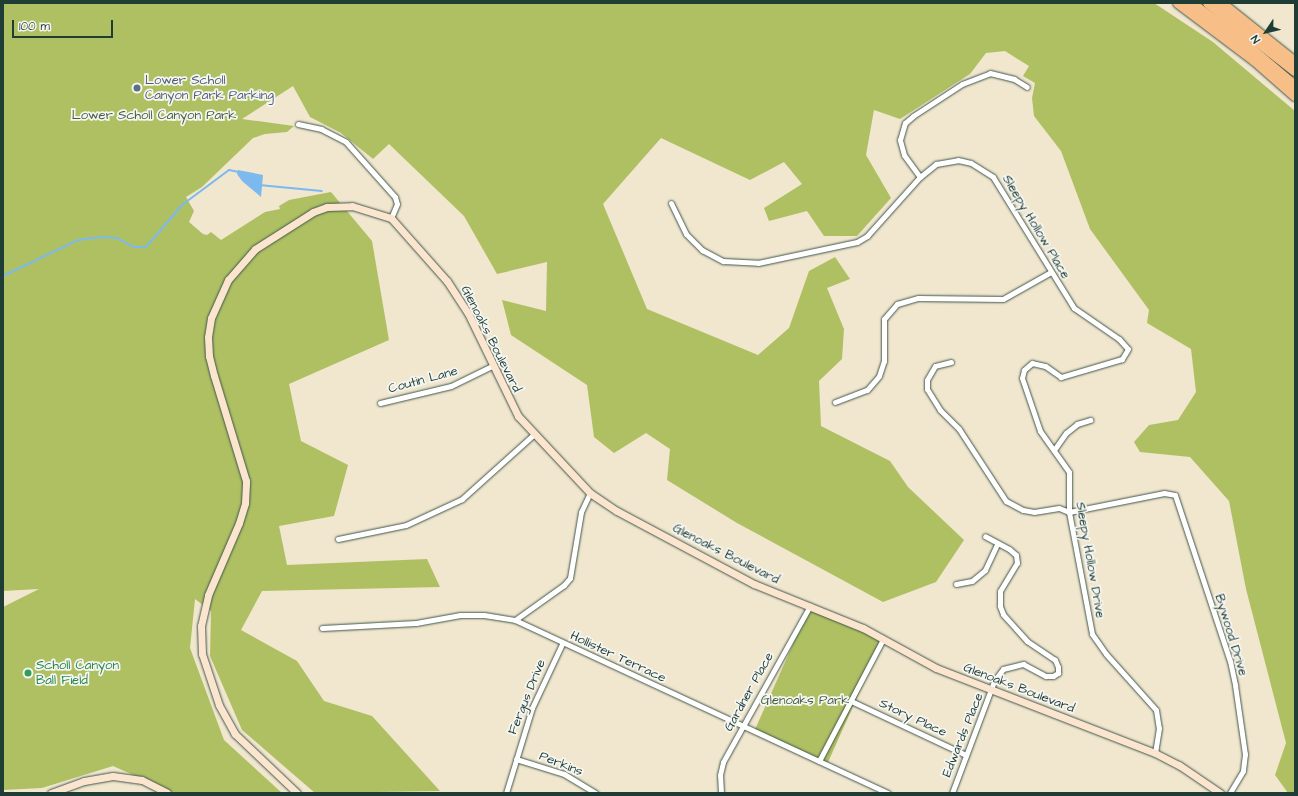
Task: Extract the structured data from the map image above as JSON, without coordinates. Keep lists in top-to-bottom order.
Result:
{
  "streets": {
    "street": [
      "Sleepy Hollow Place",
      "Glenoaks Boulevard",
      "Coutin Lane",
      "Sleepy Hollow Drive",
      "Bywood Drive",
      "Hollister Terrace",
      "Gardner Place",
      "Fergus Drive",
      "Story Place",
      "Edwards Place",
      "Perkins"
    ]
  },
  "crossings": [
    ["Sleepy Hollow Place", "Sleepy Hollow Drive"],
    ["Glenoaks Boulevard", "Coutin Lane"],
    ["Glenoaks Boulevard", "Sleepy Hollow Drive"],
    ["Glenoaks Boulevard", "Gardner Place"],
    ["Glenoaks Boulevard", "Edwards Place"],
    ["Sleepy Hollow Drive", "Bywood Drive"],
    ["Hollister Terrace", "Gardner Place"],
    ["Hollister Terrace", "Fergus Drive"],
    ["Fergus Drive", "Perkins"],
    ["Story Place", "Edwards Place"]
  ],
  "parks": ["Lower Scholl Canyon Park", "Glenoaks Park"],
  "places": ["Lower Scholl Canyon Park Parking", "Scholl Canyon Ball Field"],
  "scale_bar": "100 m",
  "north": "bottom left"
}
